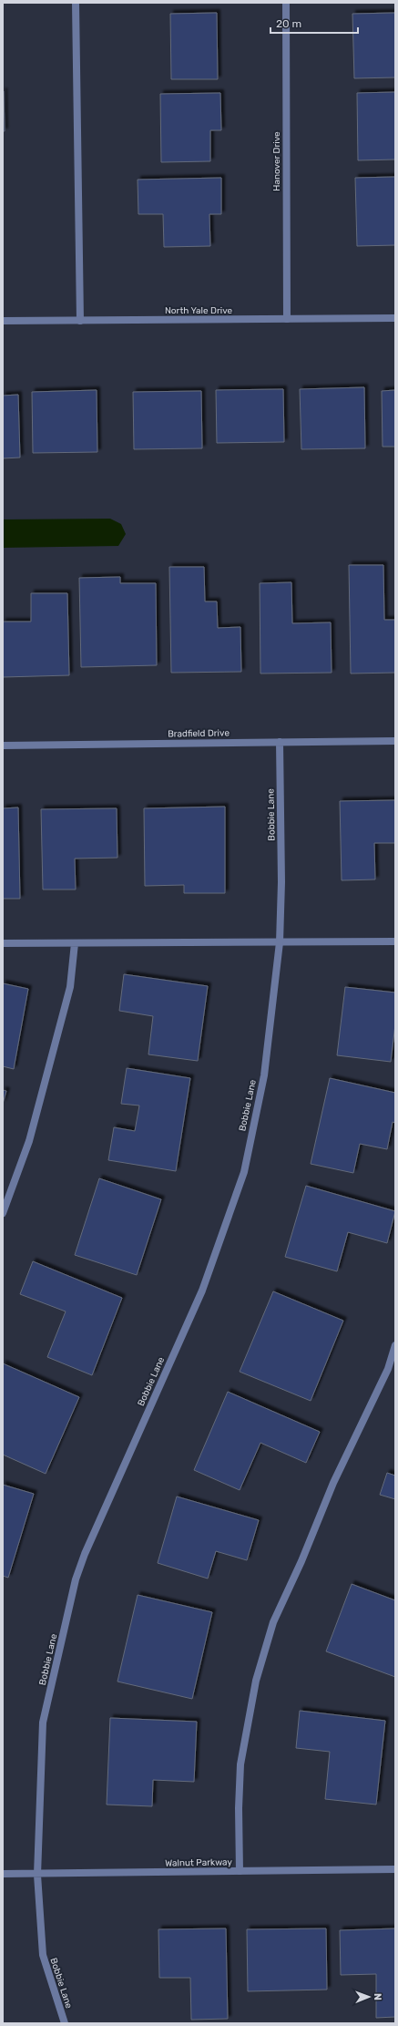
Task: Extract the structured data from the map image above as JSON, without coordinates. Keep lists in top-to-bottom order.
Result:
{
  "streets": {
    "street": [
      "Hanover Drive",
      "North Yale Drive",
      "Bradfield Drive",
      "Bobbie Lane",
      "Walnut Parkway"
    ]
  },
  "crossings": [
    ["Hanover Drive", "North Yale Drive"],
    ["Bradfield Drive", "Bobbie Lane"],
    ["Bobbie Lane", "Walnut Parkway"]
  ],
  "scale_bar": "20 m",
  "north": "right"
}
